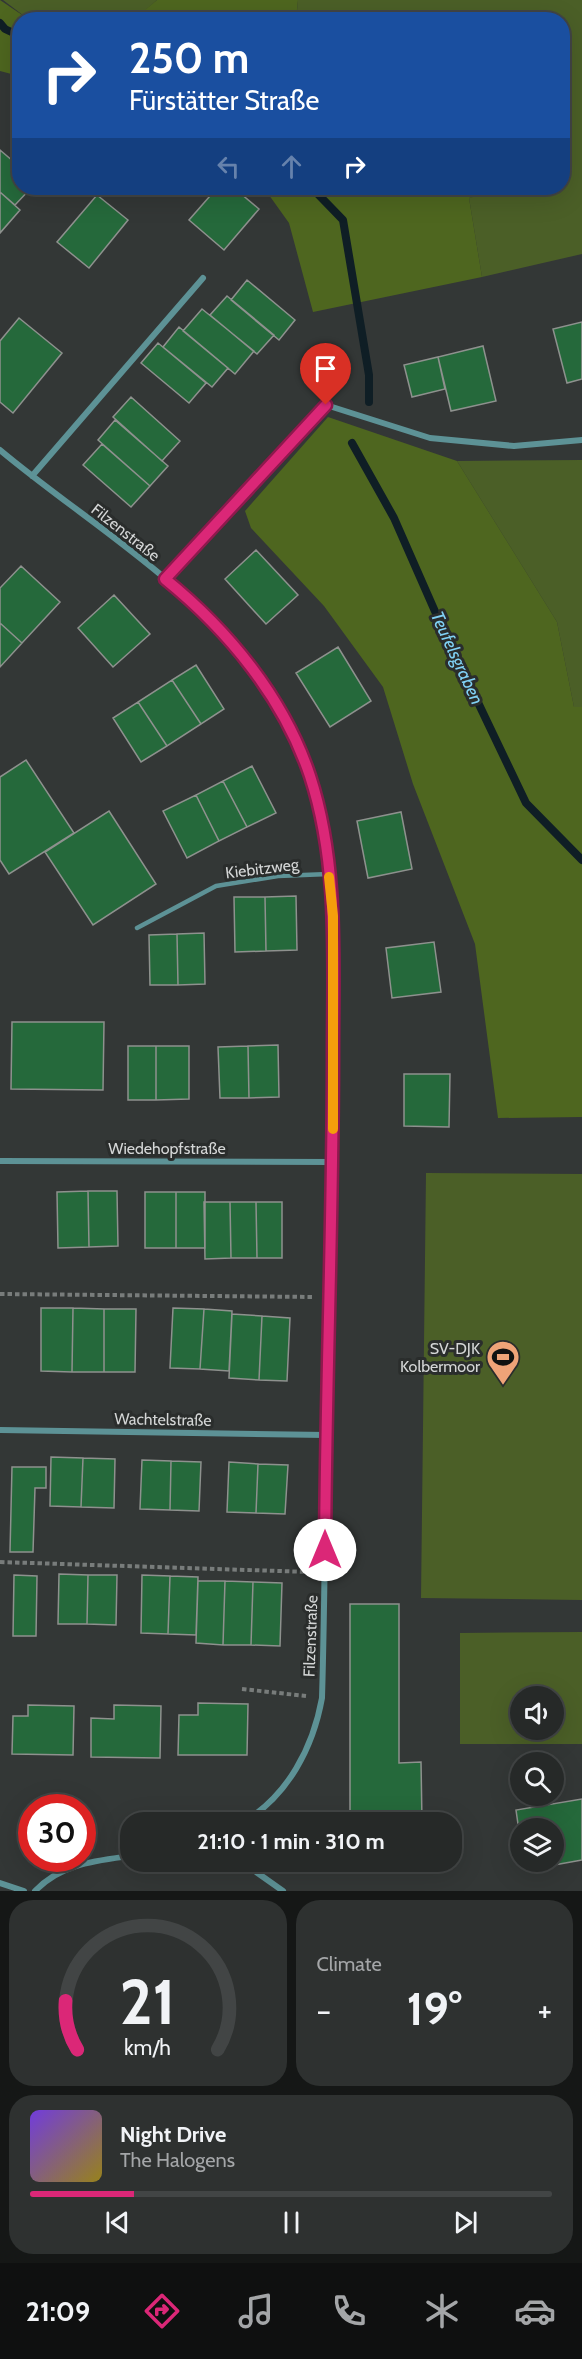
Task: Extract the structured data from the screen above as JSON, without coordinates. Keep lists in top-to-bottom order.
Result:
{
  "streets": {
    "street": ["Filzenstraße", "Wiedehopfstraße", "Wachtelstraße"],
    "lane": ["Kiebitzweg"]
  },
  "crossings": [
    ["Filzenstraße", "Kiebitzweg"],
    ["Filzenstraße", "Wiedehopfstraße"],
    ["Filzenstraße", "Wachtelstraße"]
  ],
  "water": ["Teufelsgraben"],
  "places": {
    "sports": ["SV-DJK Kolbermoor"]
  },
  "page": {
    "turn": ["250 m", "Fürstätter Straße"],
    "limit": "30",
    "trip": "21:10 · 1 min · 310 m",
    "tile": "Climate",
    "heat": ["−", "19°", "+"],
    "song": ["Night Drive", "The Halogens"],
    "tabs": "21:09",
    "gauge": ["21", "km/h"]
  }
}
